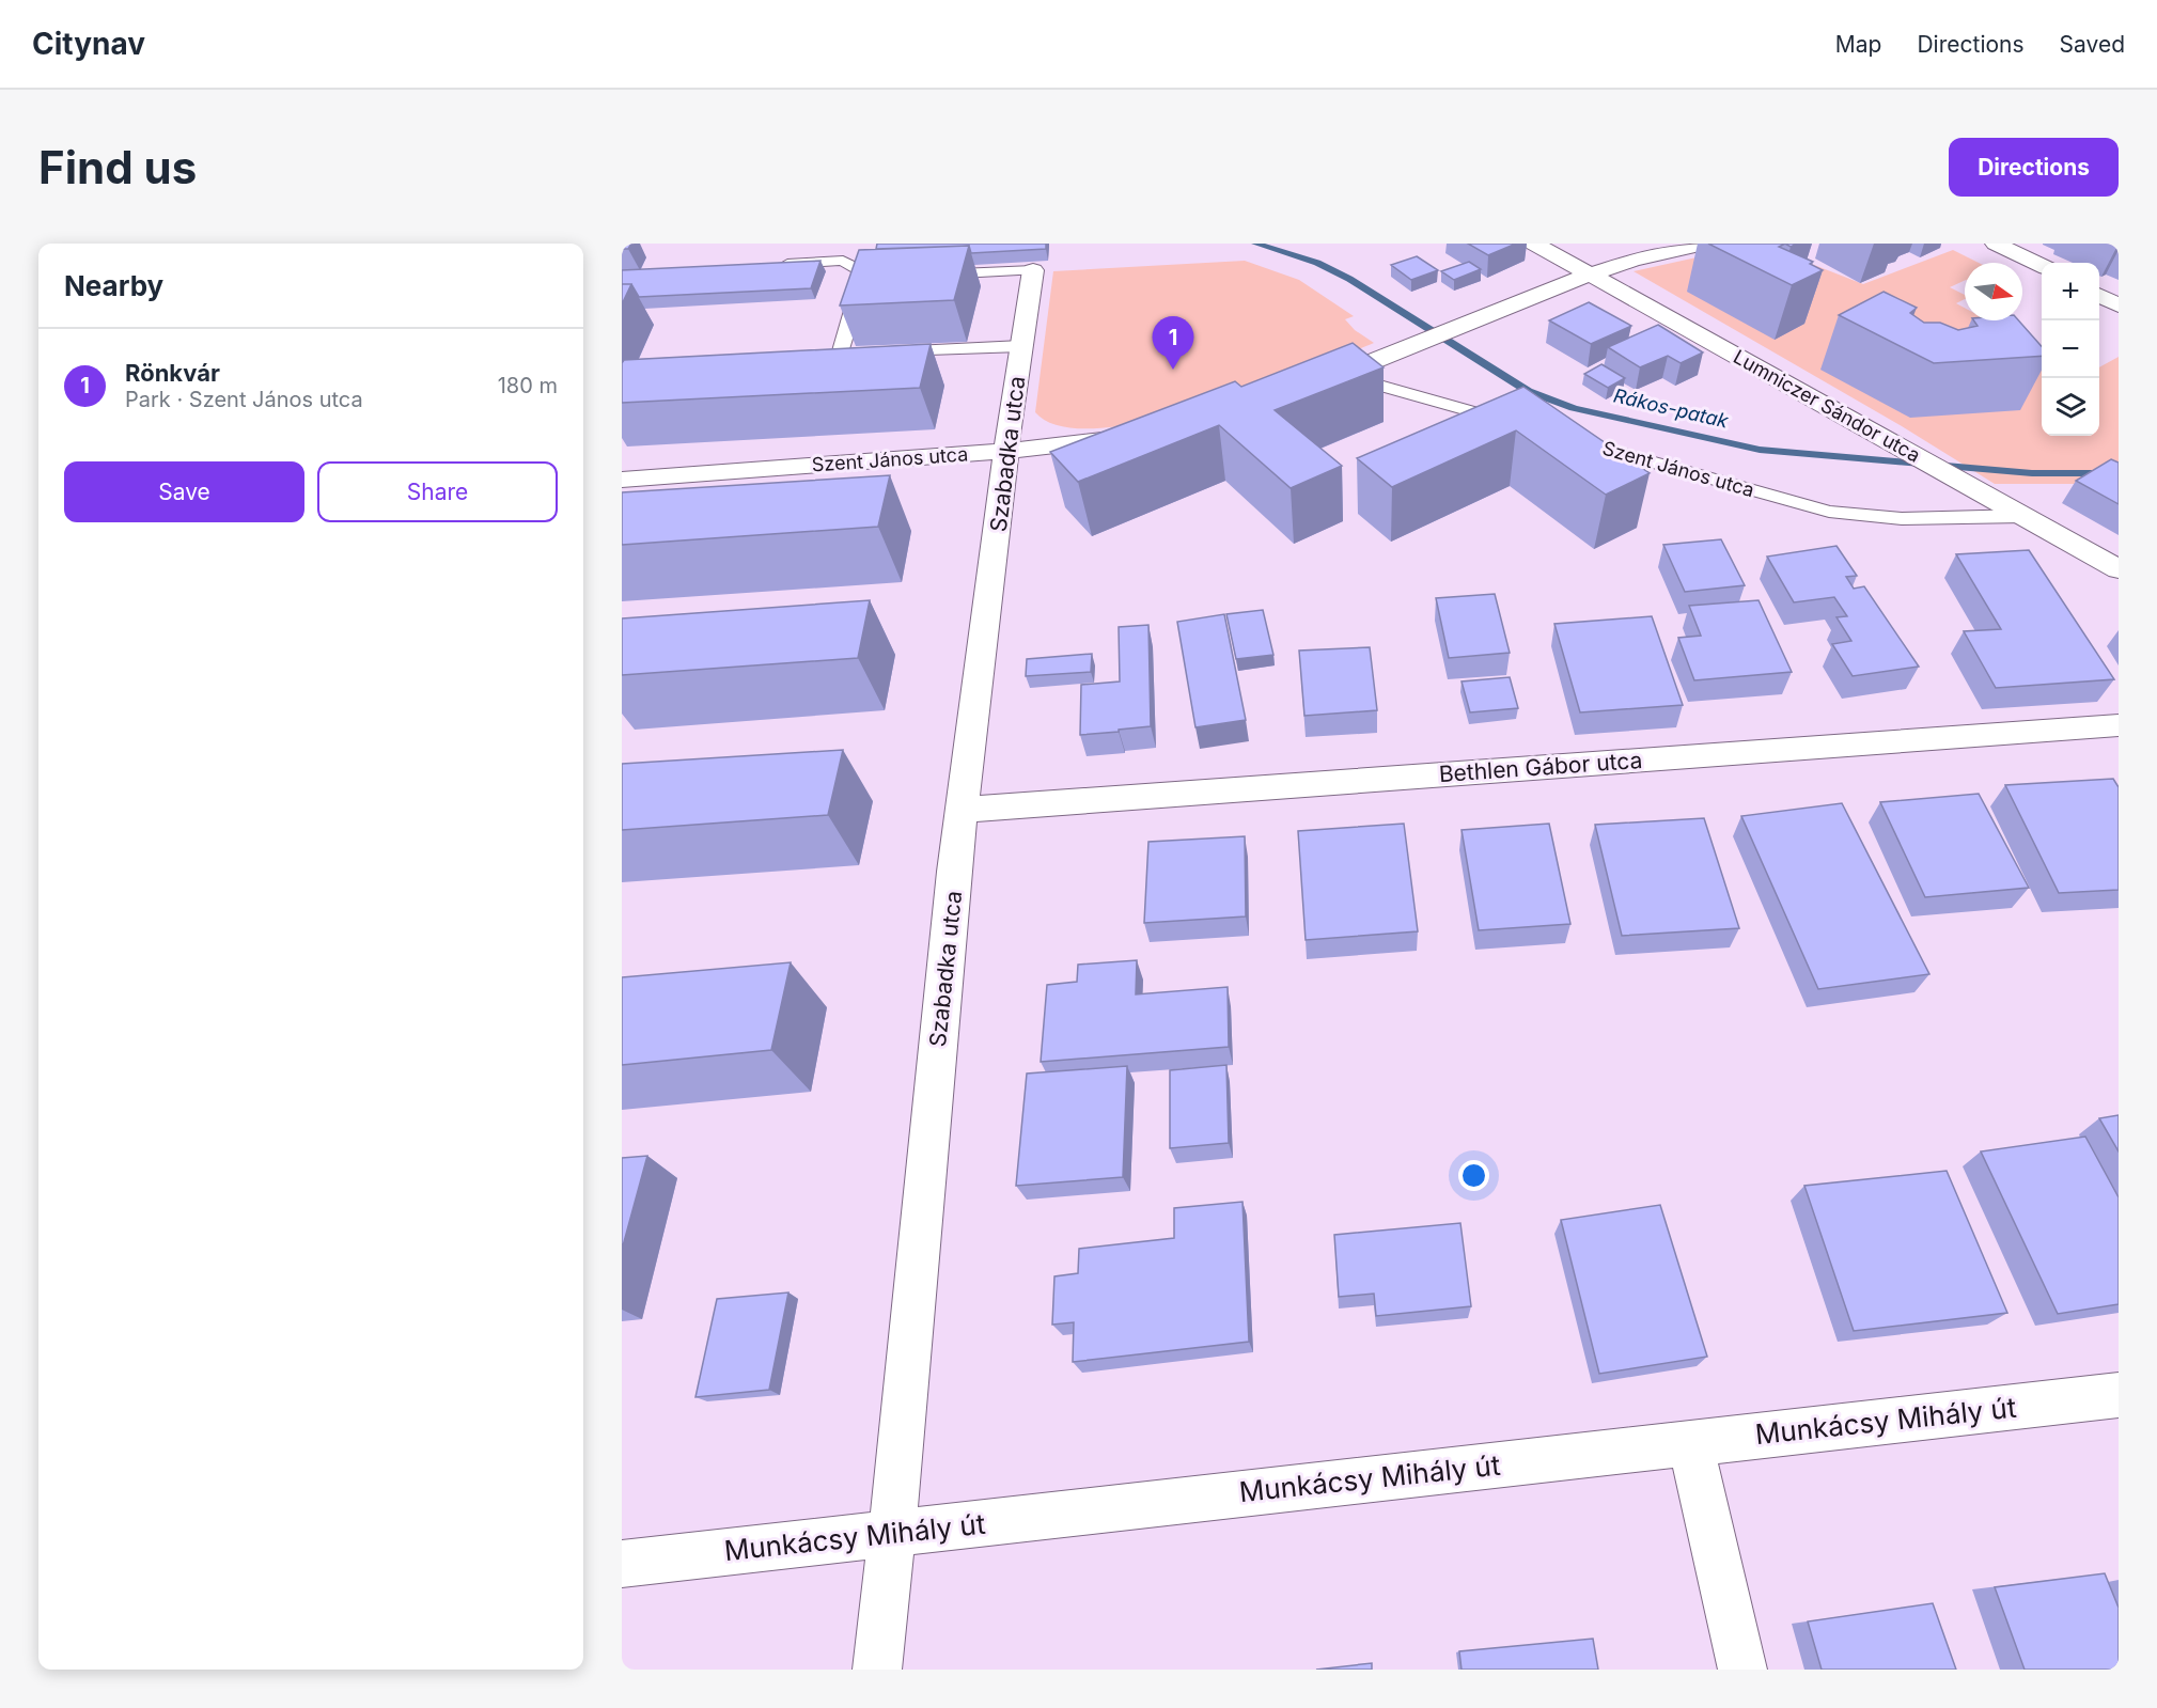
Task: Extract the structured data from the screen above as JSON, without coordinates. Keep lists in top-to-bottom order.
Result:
{
  "streets": {
    "street": [
      "Lumniczer Sándor utca",
      "Szabadka utca",
      "Szent János utca",
      "Bethlen Gábor utca",
      "Munkácsy Mihály út"
    ]
  },
  "crossings": [
    ["Lumniczer Sándor utca", "Szent János utca"],
    ["Szabadka utca", "Szent János utca"],
    ["Szabadka utca", "Bethlen Gábor utca"],
    ["Szabadka utca", "Munkácsy Mihály út"]
  ],
  "water": ["Rákos-patak"],
  "north": "right",
  "page": {
    "header": "Citynav",
    "nav": ["Map", "Directions", "Saved"],
    "buttons": [
      "Directions",
      ["Save", "Share"]
    ],
    "title": "Find us",
    "heading": "Nearby",
    "map_buttons": ["+", "−"],
    "pins": "1",
    "list": [
      {
        "mark": "1",
        "name": "Rönkvár",
        "note": "Park · Szent János utca",
        "value": "180 m"
      }
    ]
  }
}
